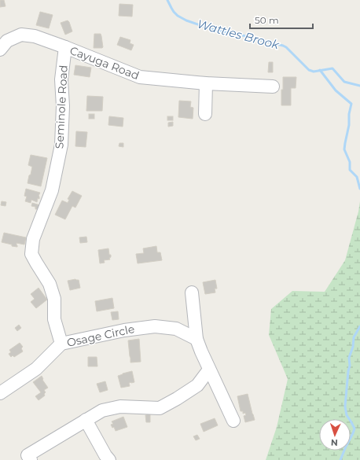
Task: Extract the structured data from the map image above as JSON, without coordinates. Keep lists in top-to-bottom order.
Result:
{
  "streets": {
    "street": ["Cayuga Road", "Seminole Road", "Osage Circle"]
  },
  "crossings": [
    ["Cayuga Road", "Seminole Road"],
    ["Seminole Road", "Osage Circle"]
  ],
  "water": ["Wattles Brook"],
  "scale_bar": "50 m",
  "north": "bottom"
}
